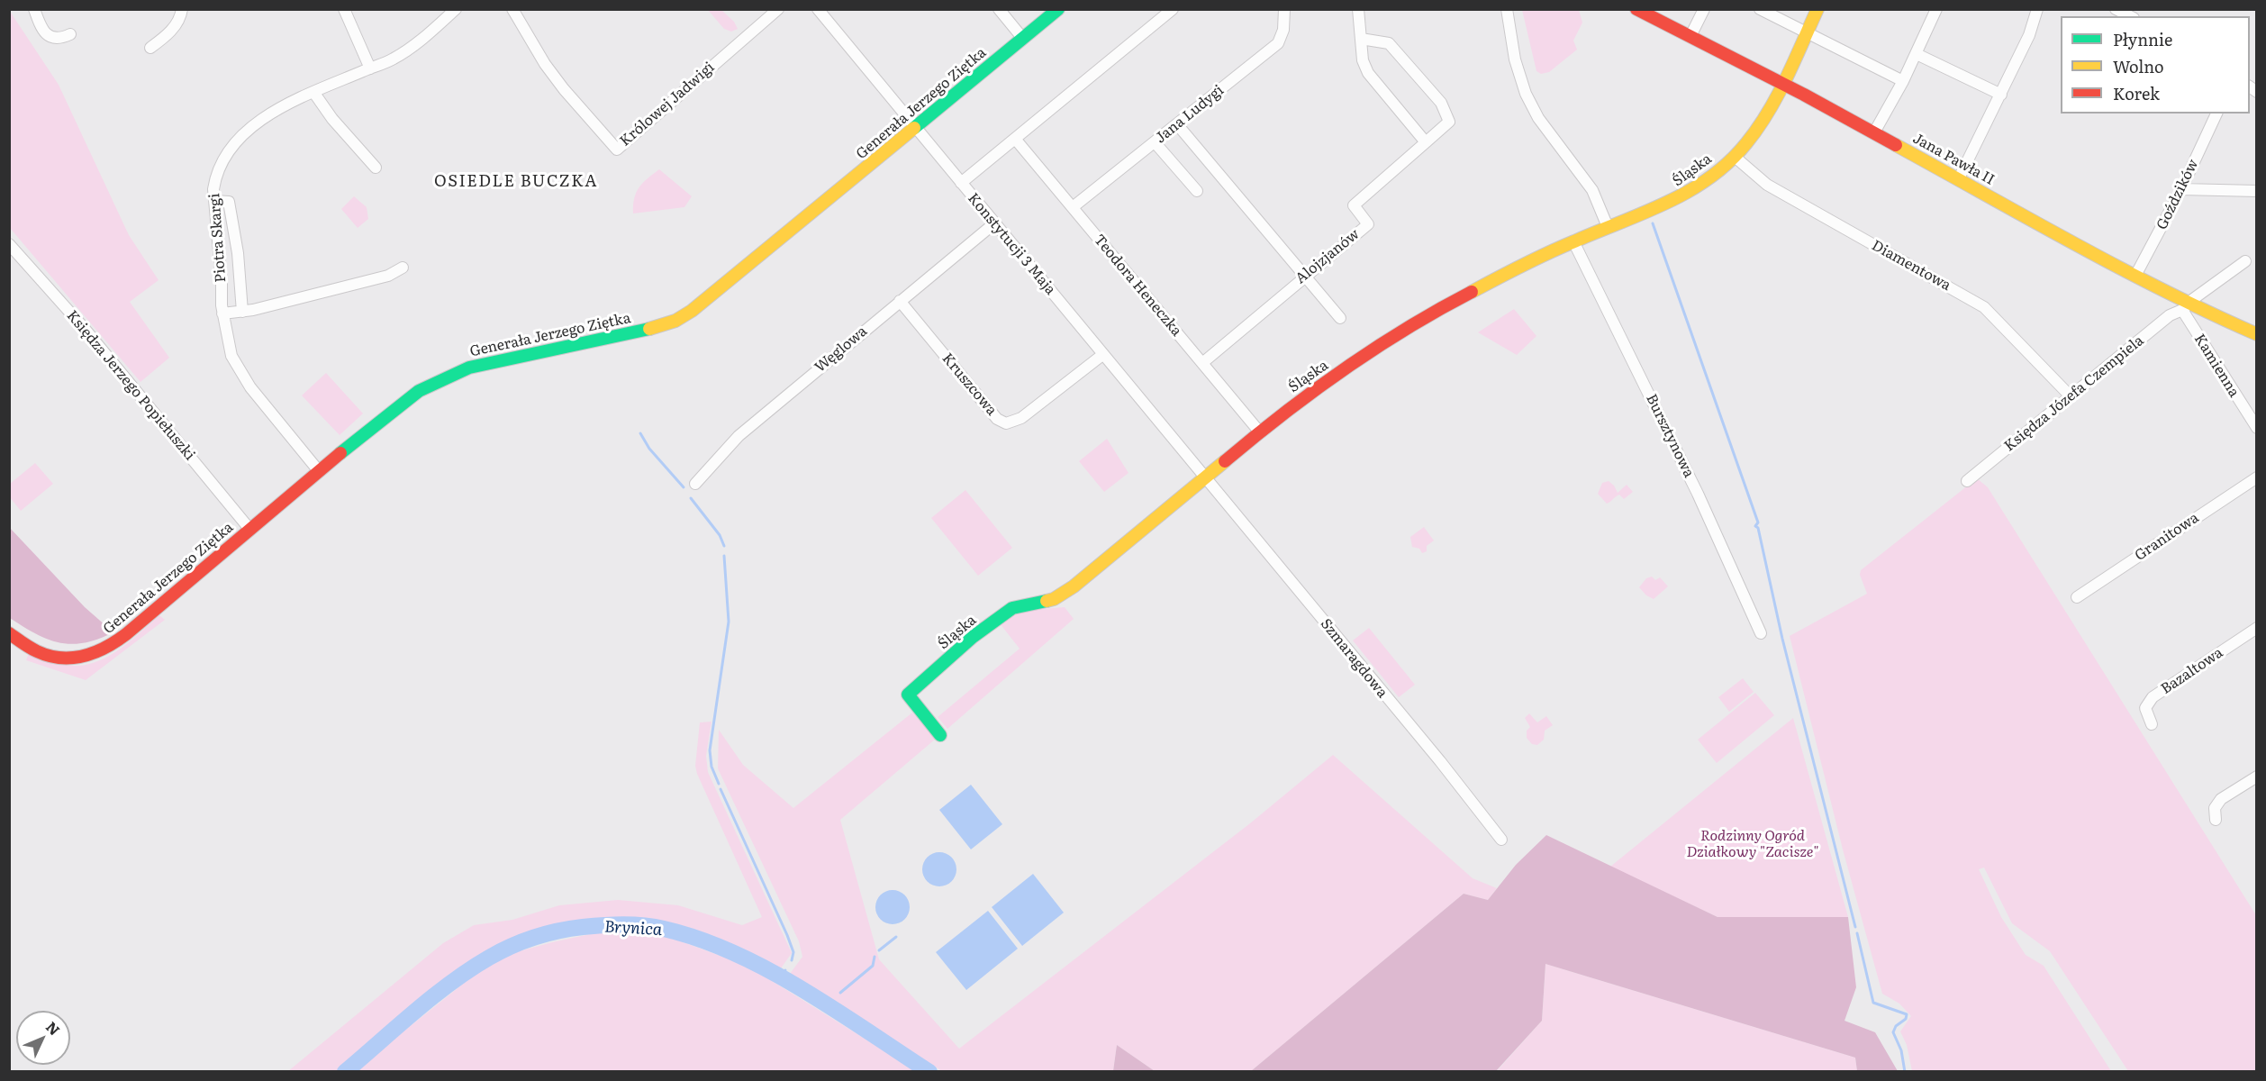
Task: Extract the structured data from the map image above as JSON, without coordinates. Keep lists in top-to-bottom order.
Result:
{
  "streets": {
    "street": [
      "Generała Jerzego Ziętka",
      "Królowej Jadwigi",
      "Jana Ludygi",
      "Jana Pawła II",
      "Śląska",
      "Goździków",
      "Piotra Skargi",
      "Konstytucji 3 Maja",
      "Alojzjanów",
      "Diamentowa",
      "Teodora Heneczka",
      "Węglowa",
      "Kamienna",
      "Kruszcowa",
      "Księdza Jerzego Popiełuszki",
      "Księdza Józefa Czempiela",
      "Bursztynowa",
      "Granitowa",
      "Szmaragdowa",
      "Bazaltowa"
    ]
  },
  "crossings": [
    ["Generała Jerzego Ziętka", "Piotra Skargi"],
    ["Generała Jerzego Ziętka", "Konstytucji 3 Maja"],
    ["Generała Jerzego Ziętka", "Księdza Jerzego Popiełuszki"],
    ["Jana Ludygi", "Teodora Heneczka"],
    ["Jana Pawła II", "Śląska"],
    ["Jana Pawła II", "Goździków"],
    ["Jana Pawła II", "Kamienna"],
    ["Jana Pawła II", "Księdza Józefa Czempiela"],
    ["Śląska", "Konstytucji 3 Maja"],
    ["Śląska", "Diamentowa"],
    ["Śląska", "Teodora Heneczka"],
    ["Śląska", "Bursztynowa"],
    ["Śląska", "Szmaragdowa"],
    ["Konstytucji 3 Maja", "Węglowa"],
    ["Konstytucji 3 Maja", "Kruszcowa"],
    ["Konstytucji 3 Maja", "Szmaragdowa"],
    ["Alojzjanów", "Teodora Heneczka"],
    ["Diamentowa", "Księdza Józefa Czempiela"],
    ["Węglowa", "Kruszcowa"],
    ["Kamienna", "Księdza Józefa Czempiela"]
  ],
  "districts": ["OSIEDLE BUCZKA"],
  "water": ["Brynica"],
  "parks": ["Rodzinny Ogród Działkowy \"Zacisze\""],
  "legend": ["Płynnie", "Wolno", "Korek"],
  "north": "top right"
}
